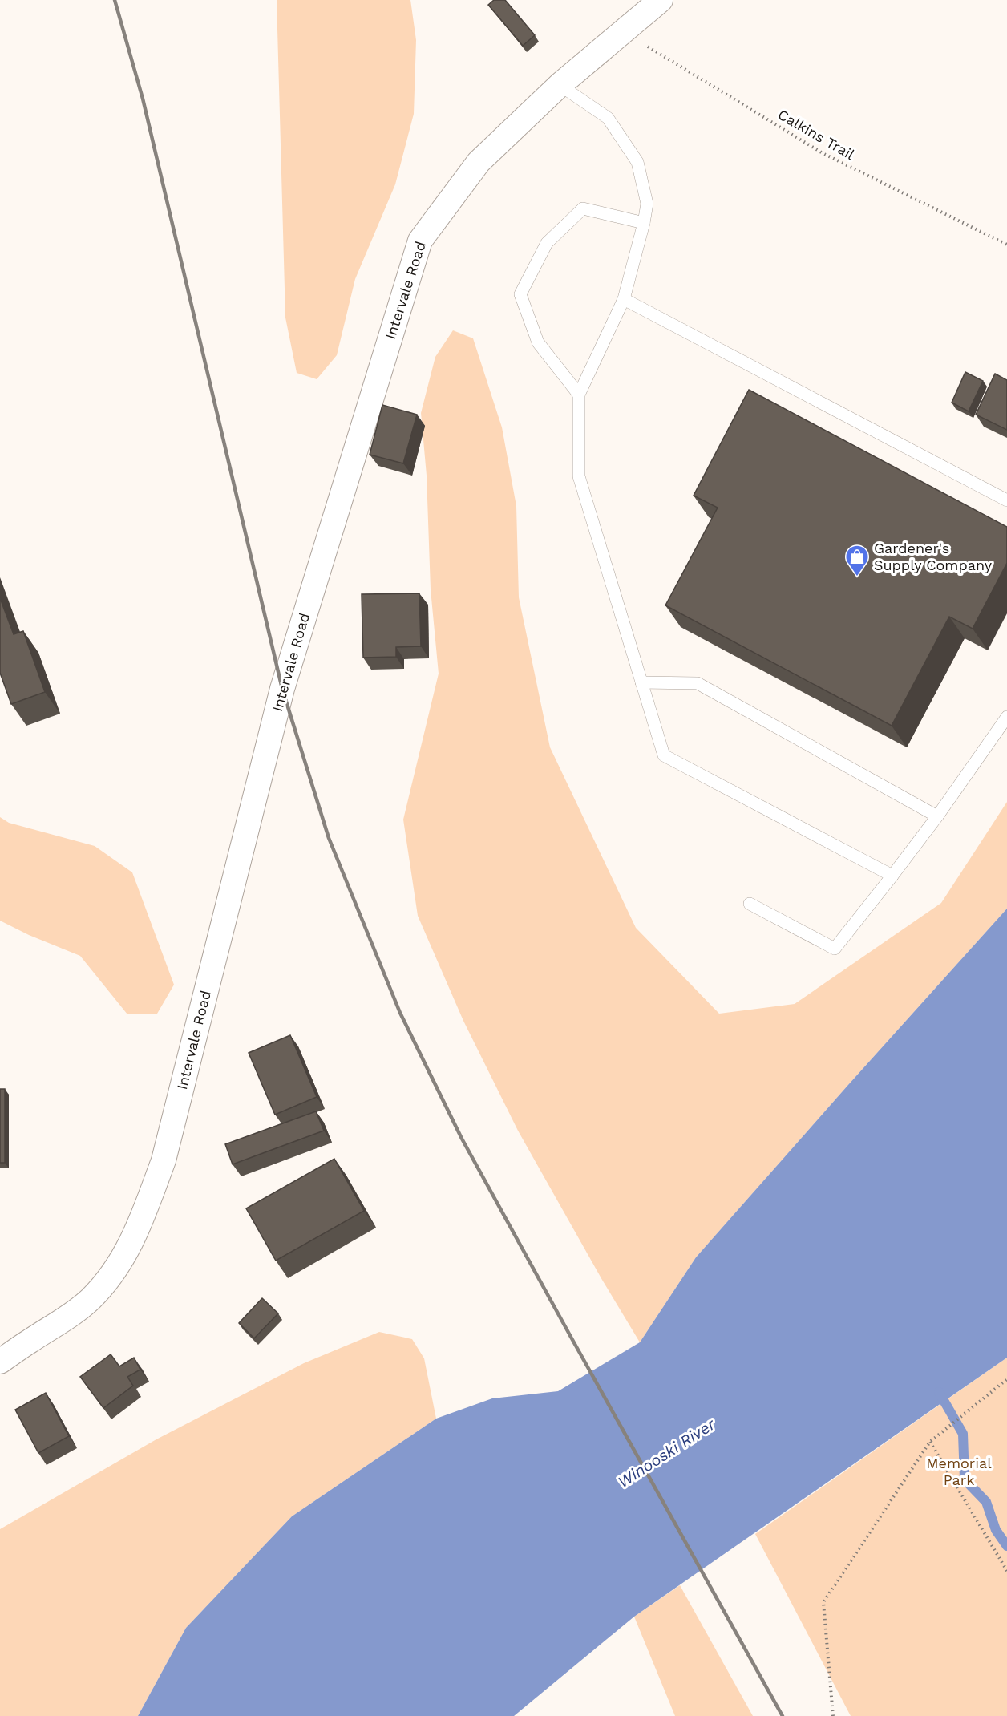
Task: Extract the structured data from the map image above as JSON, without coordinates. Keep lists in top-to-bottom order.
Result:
{
  "streets": {
    "street": ["Intervale Road"],
    "path": ["Calkins Trail"]
  },
  "crossings": [
    ["Calkins Trail", "Intervale Road"]
  ],
  "water": ["Winooski River"],
  "parks": ["Memorial Park"],
  "places": {
    "shop": ["Gardener's Supply Company"]
  }
}
